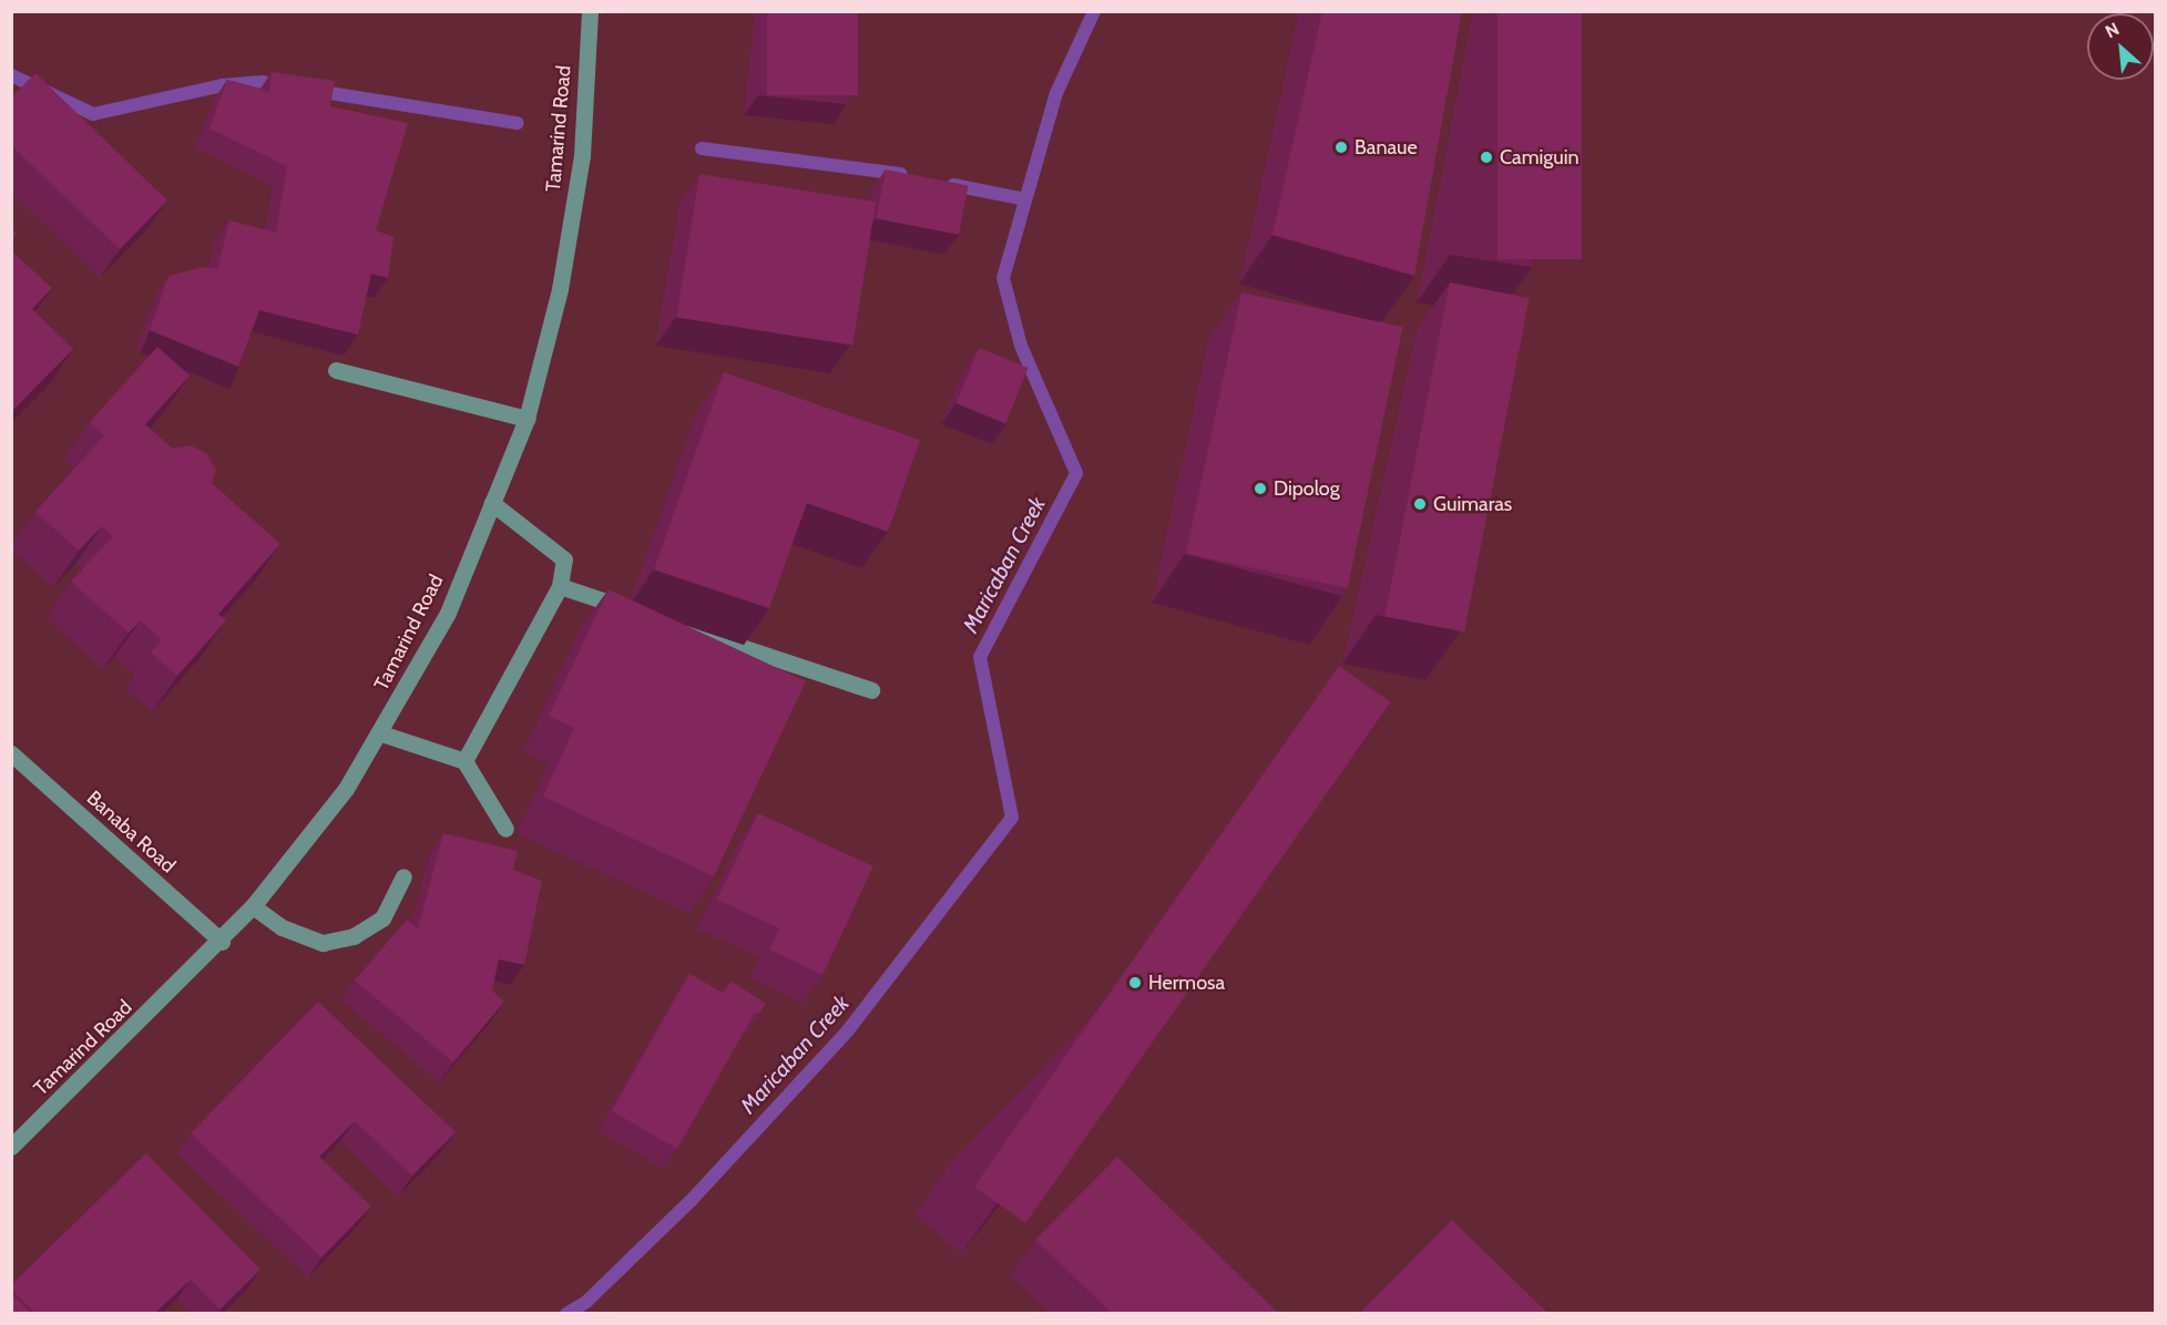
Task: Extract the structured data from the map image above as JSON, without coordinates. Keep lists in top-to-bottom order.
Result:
{
  "streets": {
    "street": ["Tamarind Road", "Banaba Road"]
  },
  "crossings": [
    ["Tamarind Road", "Banaba Road"]
  ],
  "water": ["Maricaban Creek"],
  "places": [
    "Banaue",
    "Camiguin",
    "Dipolog",
    "Guimaras",
    "Hermosa"
  ],
  "north": "top left"
}
